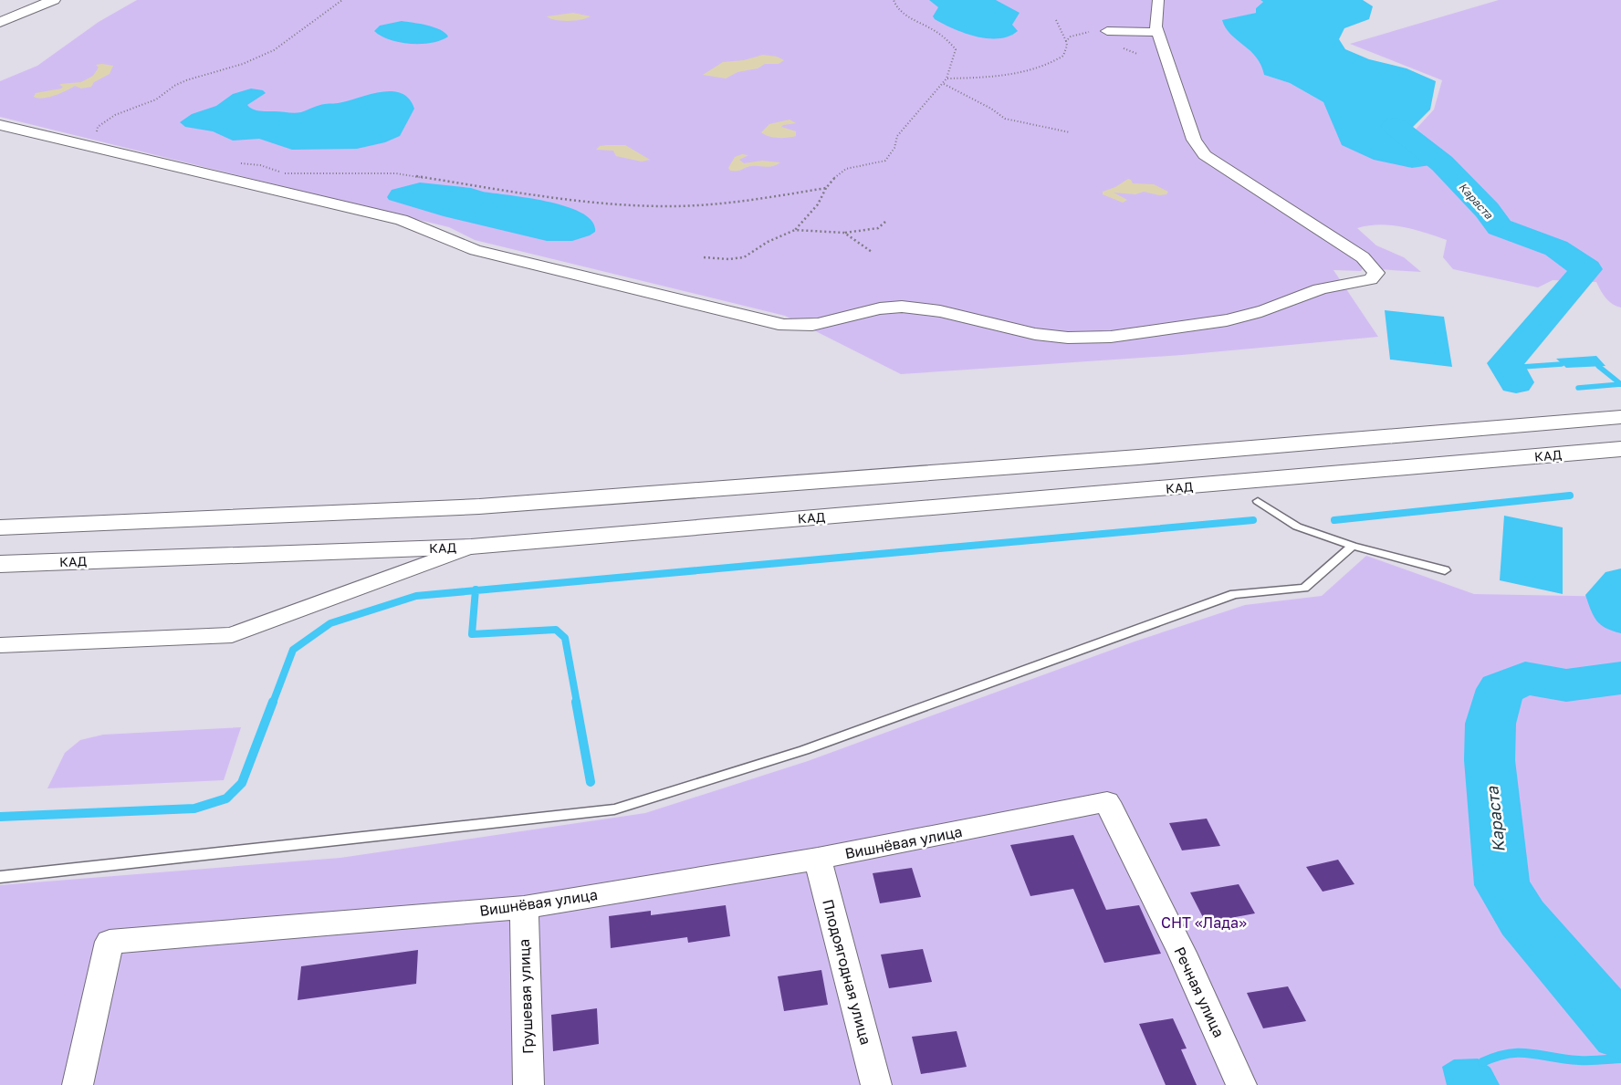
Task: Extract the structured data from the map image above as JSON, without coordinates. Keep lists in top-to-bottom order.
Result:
{
  "streets": {
    "main road": ["КАД"],
    "street": [
      "Вишнёвая улица",
      "Плодоягодная улица",
      "Речная улица",
      "Грушевая улица"
    ]
  },
  "crossings": [
    ["Вишнёвая улица", "Плодоягодная улица"],
    ["Вишнёвая улица", "Речная улица"],
    ["Вишнёвая улица", "Грушевая улица"]
  ],
  "water": ["Караста"],
  "parks": ["СНТ «Лада»"]
}
